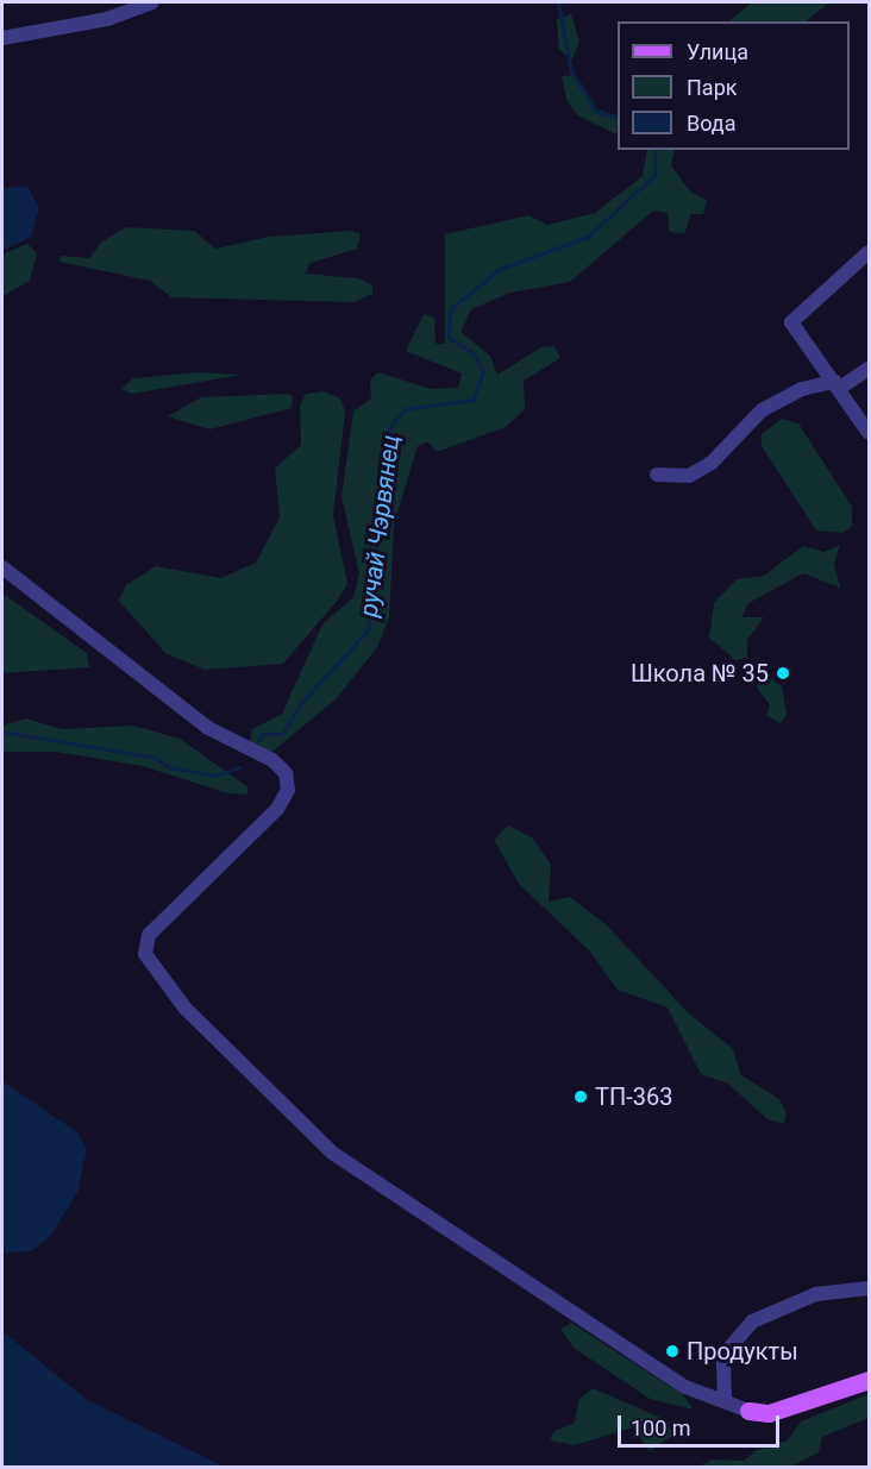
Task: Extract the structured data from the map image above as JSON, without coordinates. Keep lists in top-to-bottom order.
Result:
{
  "water": ["ручай Чэрвянец"],
  "places": ["Школа № 35", "ТП-363", "Продукты"],
  "legend": ["Улица", "Парк", "Вода"],
  "scale_bar": "100 m"
}
